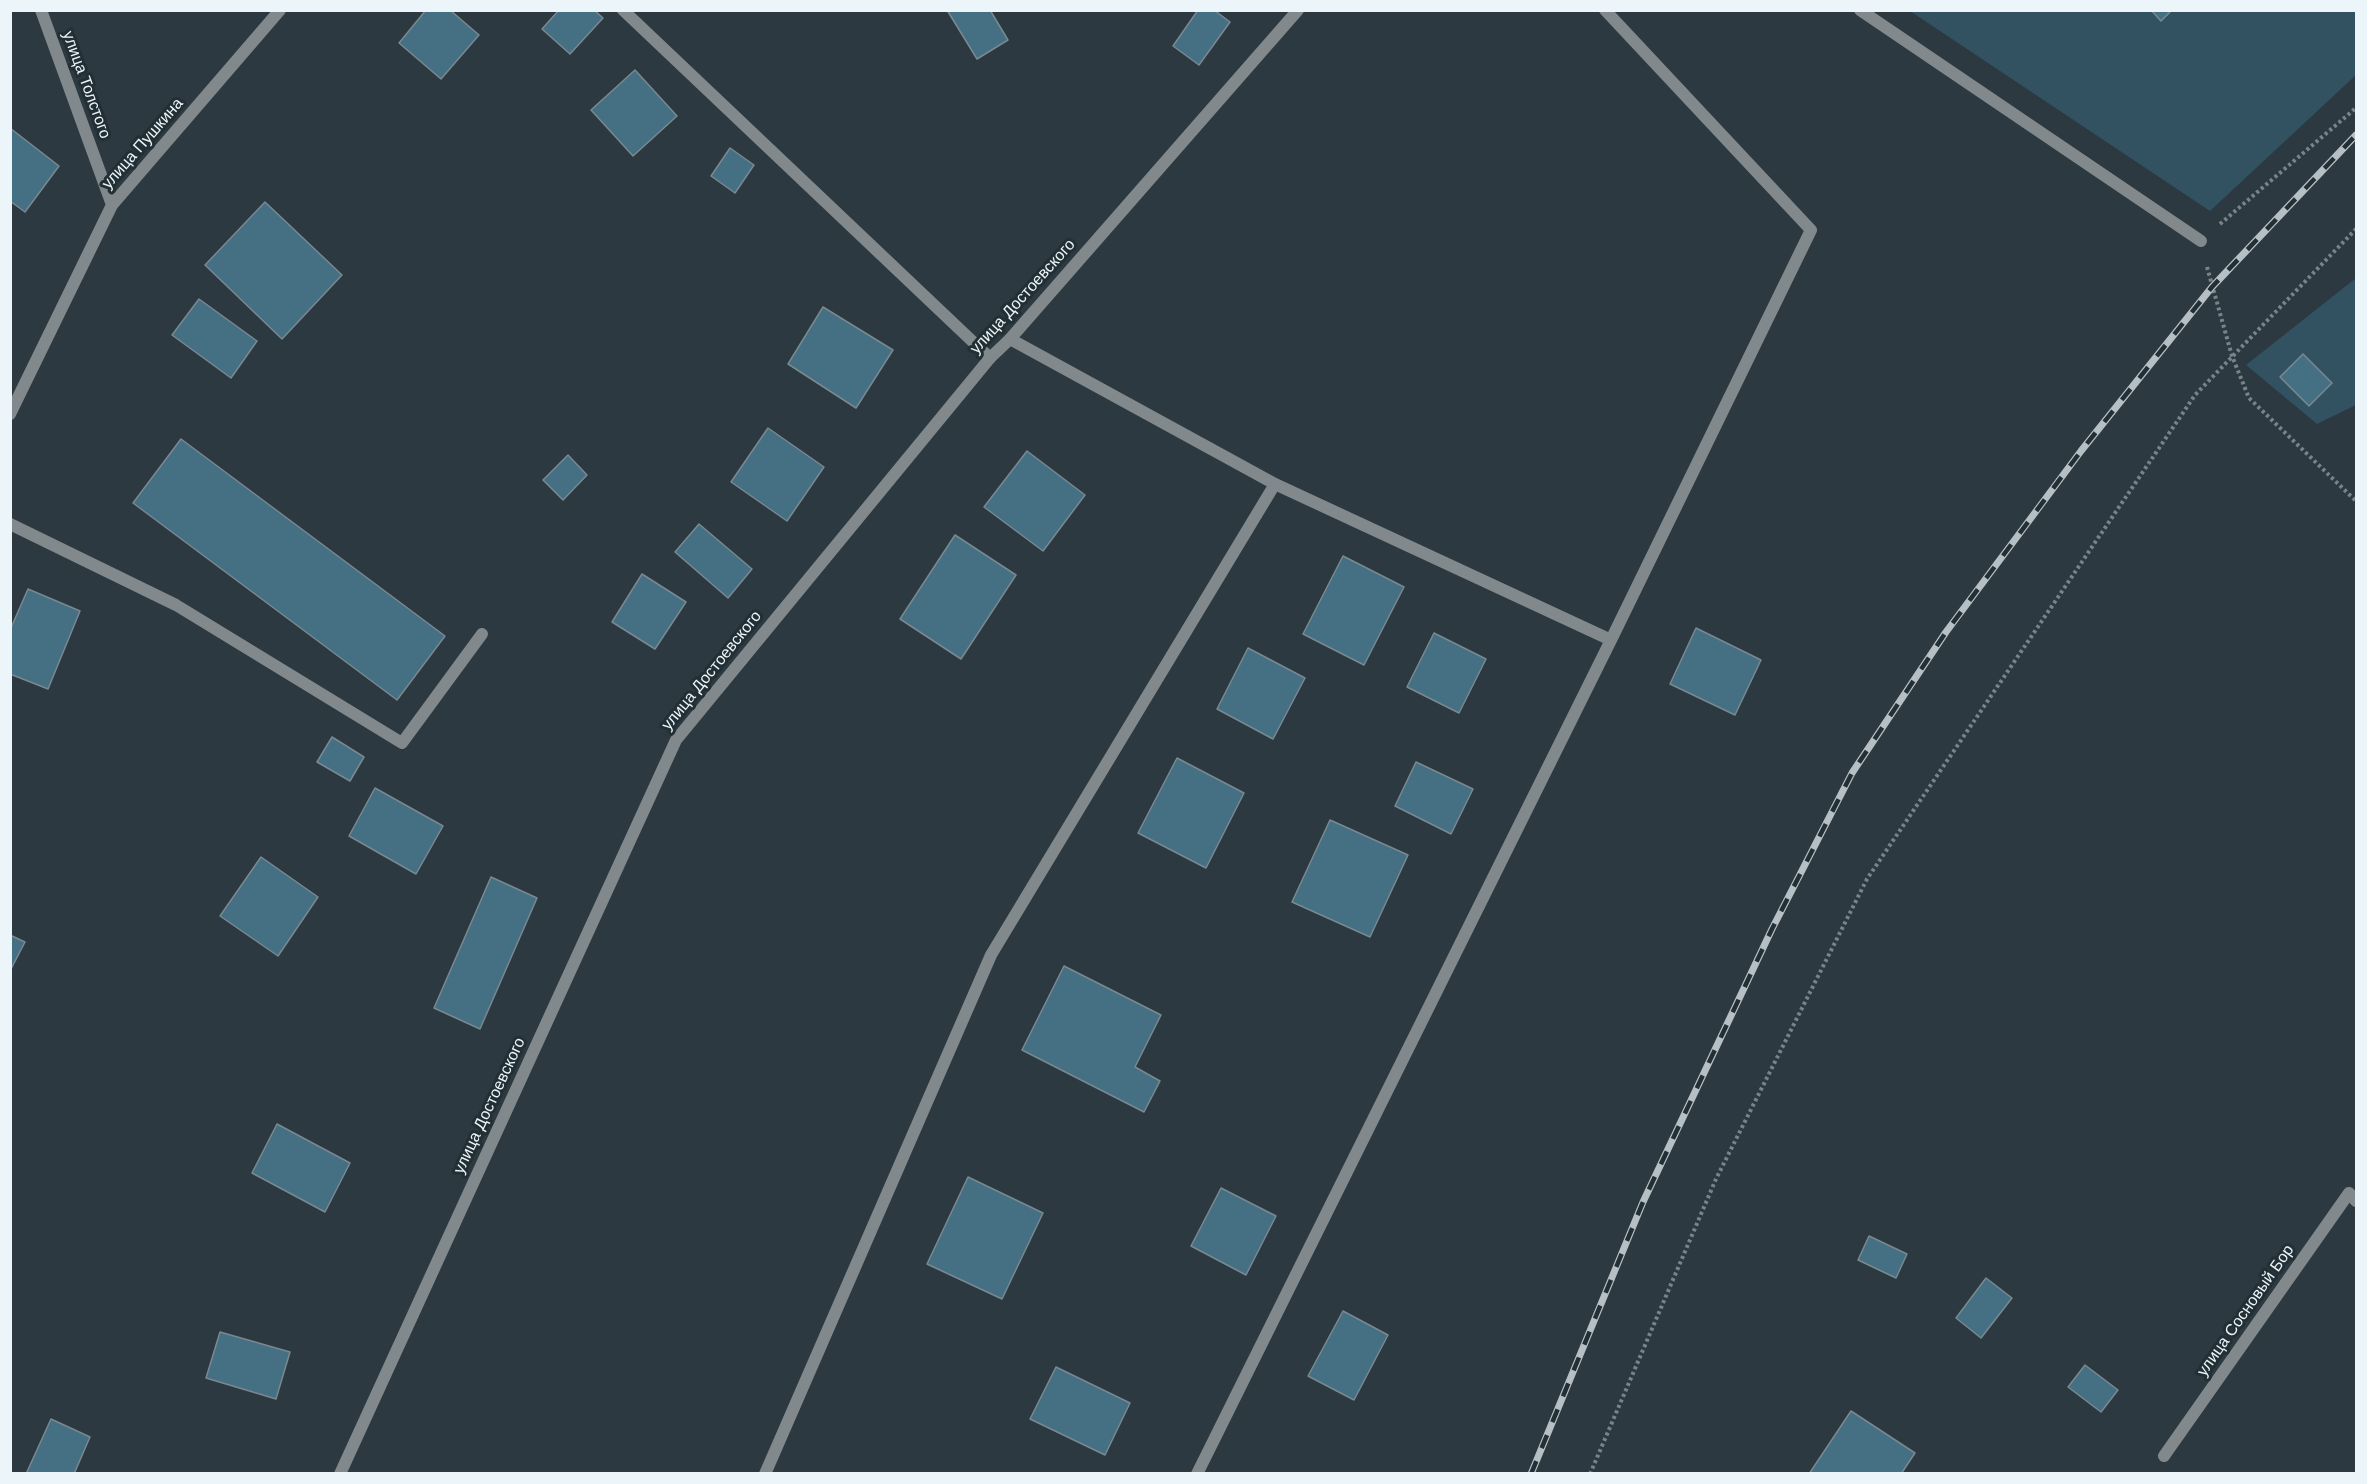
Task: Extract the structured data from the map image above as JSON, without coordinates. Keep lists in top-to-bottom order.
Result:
{
  "streets": {
    "street": [
      "улица Толстого",
      "улица Пушкина",
      "улица Достоевского",
      "улица Сосновый Бор"
    ]
  },
  "crossings": [
    ["улица Толстого", "улица Пушкина"]
  ]
}
